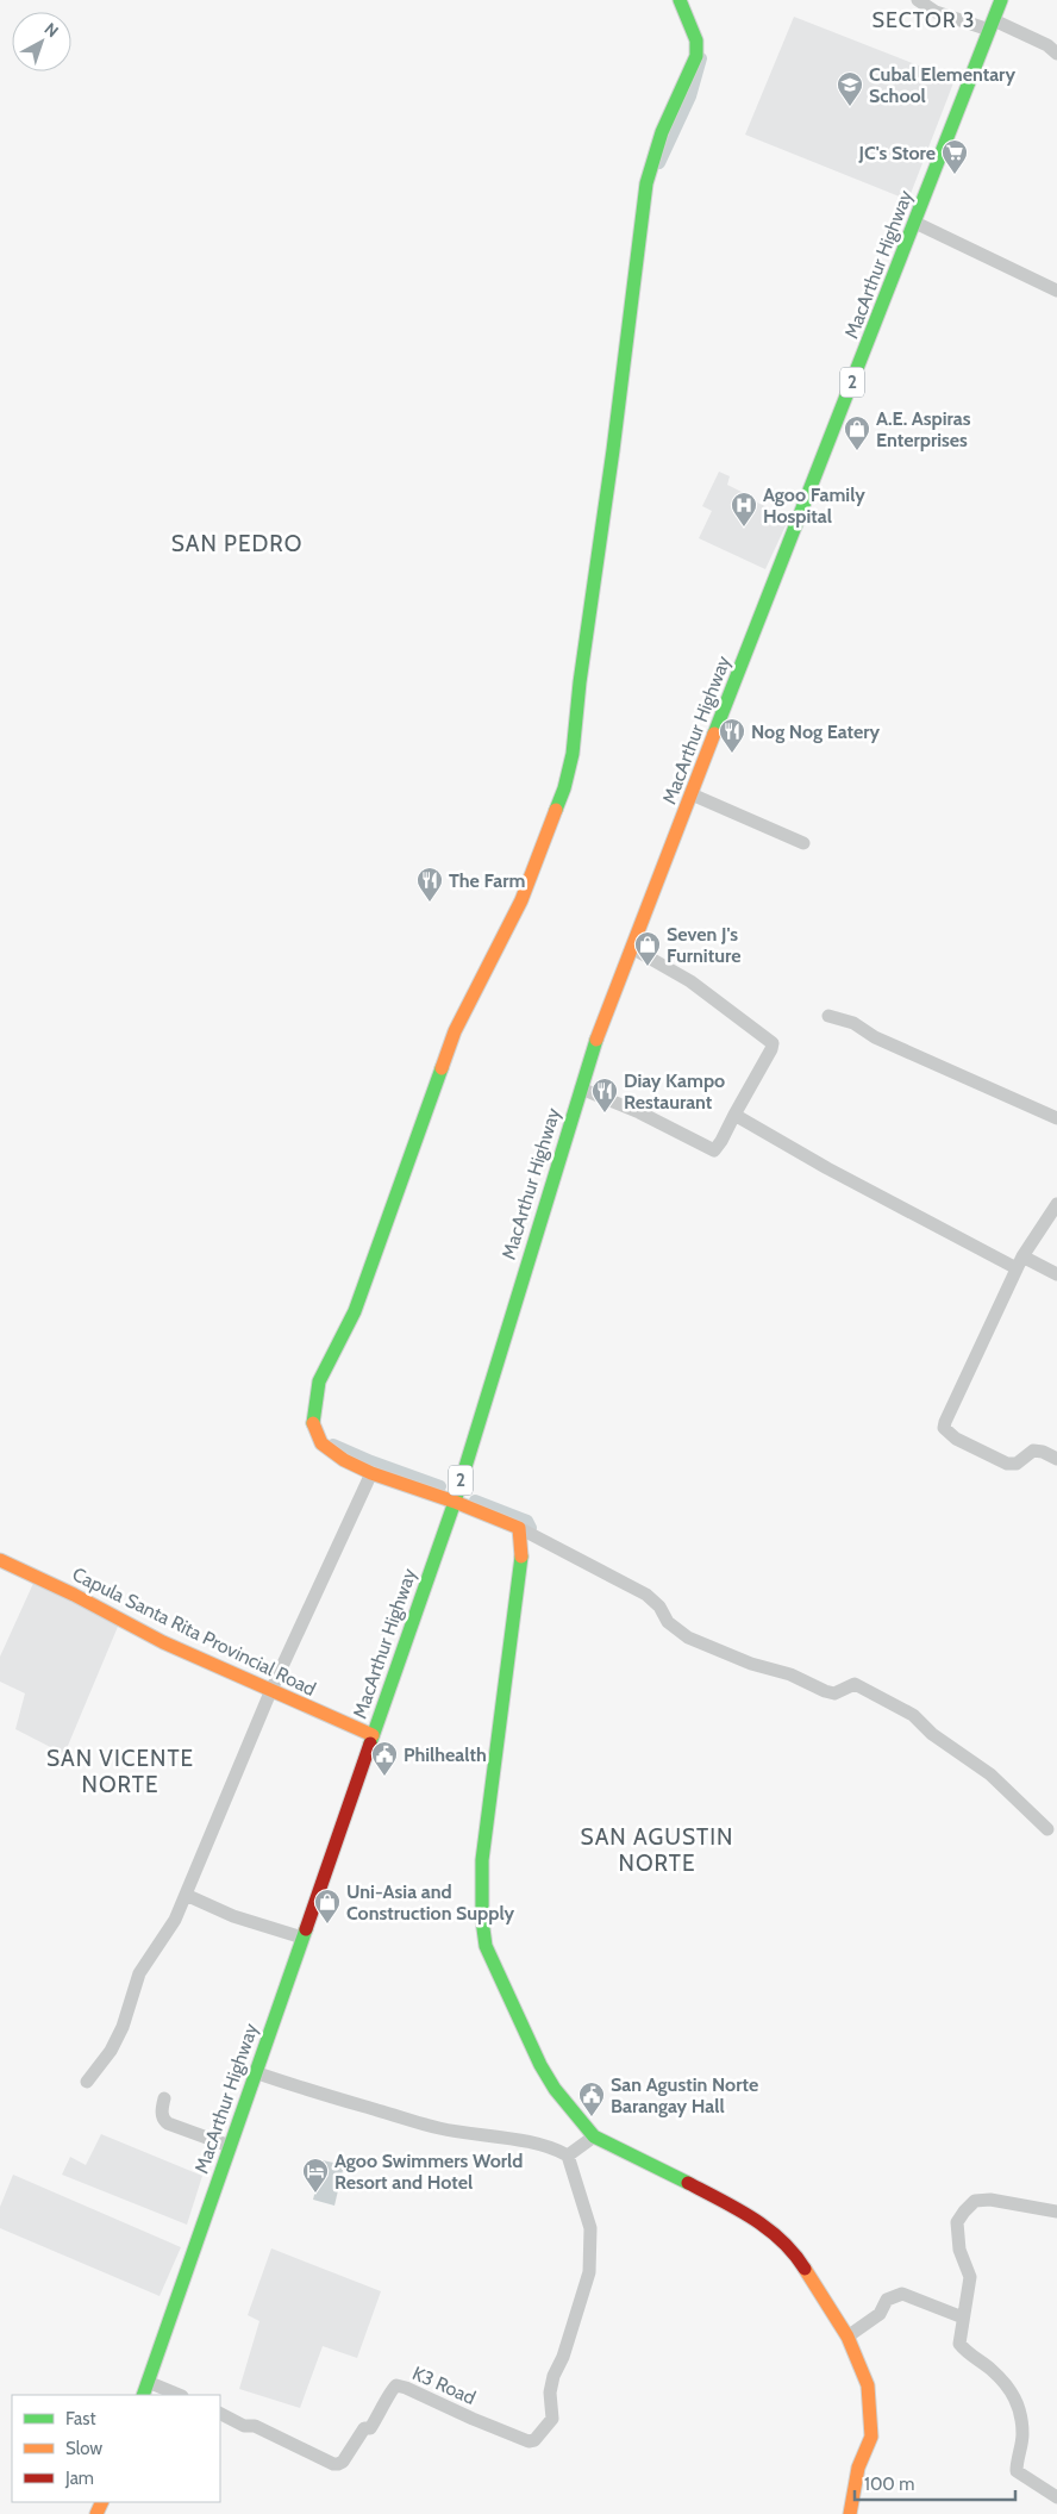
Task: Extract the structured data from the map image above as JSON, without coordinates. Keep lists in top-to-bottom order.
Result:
{
  "streets": {
    "main road": ["MacArthur Highway", "2", "Capula Santa Rita Provincial Road"],
    "street": ["K3 Road"]
  },
  "crossings": [
    ["MacArthur Highway", "Capula Santa Rita Provincial Road"]
  ],
  "districts": [
    "SECTOR 3",
    "SAN PEDRO",
    "SAN VICENTE NORTE",
    "SAN AGUSTIN NORTE"
  ],
  "places": {
    "school or university": ["Cubal Elementary School"],
    "supermarket": ["JC's Store"],
    "shop": ["A.E. Aspiras Enterprises", "Seven J's Furniture", "Uni-Asia and Construction Supply"],
    "hospital": ["Agoo Family Hospital"],
    "restaurant": ["Nog Nog Eatery", "The Farm", "Diay Kampo Restaurant"],
    "public building": ["Philhealth", "San Agustin Norte Barangay Hall"],
    "hotel": ["Agoo Swimmers World Resort and Hotel"]
  },
  "legend": ["Fast", "Slow", "Jam"],
  "scale_bar": "100 m",
  "north": "top right"
}
